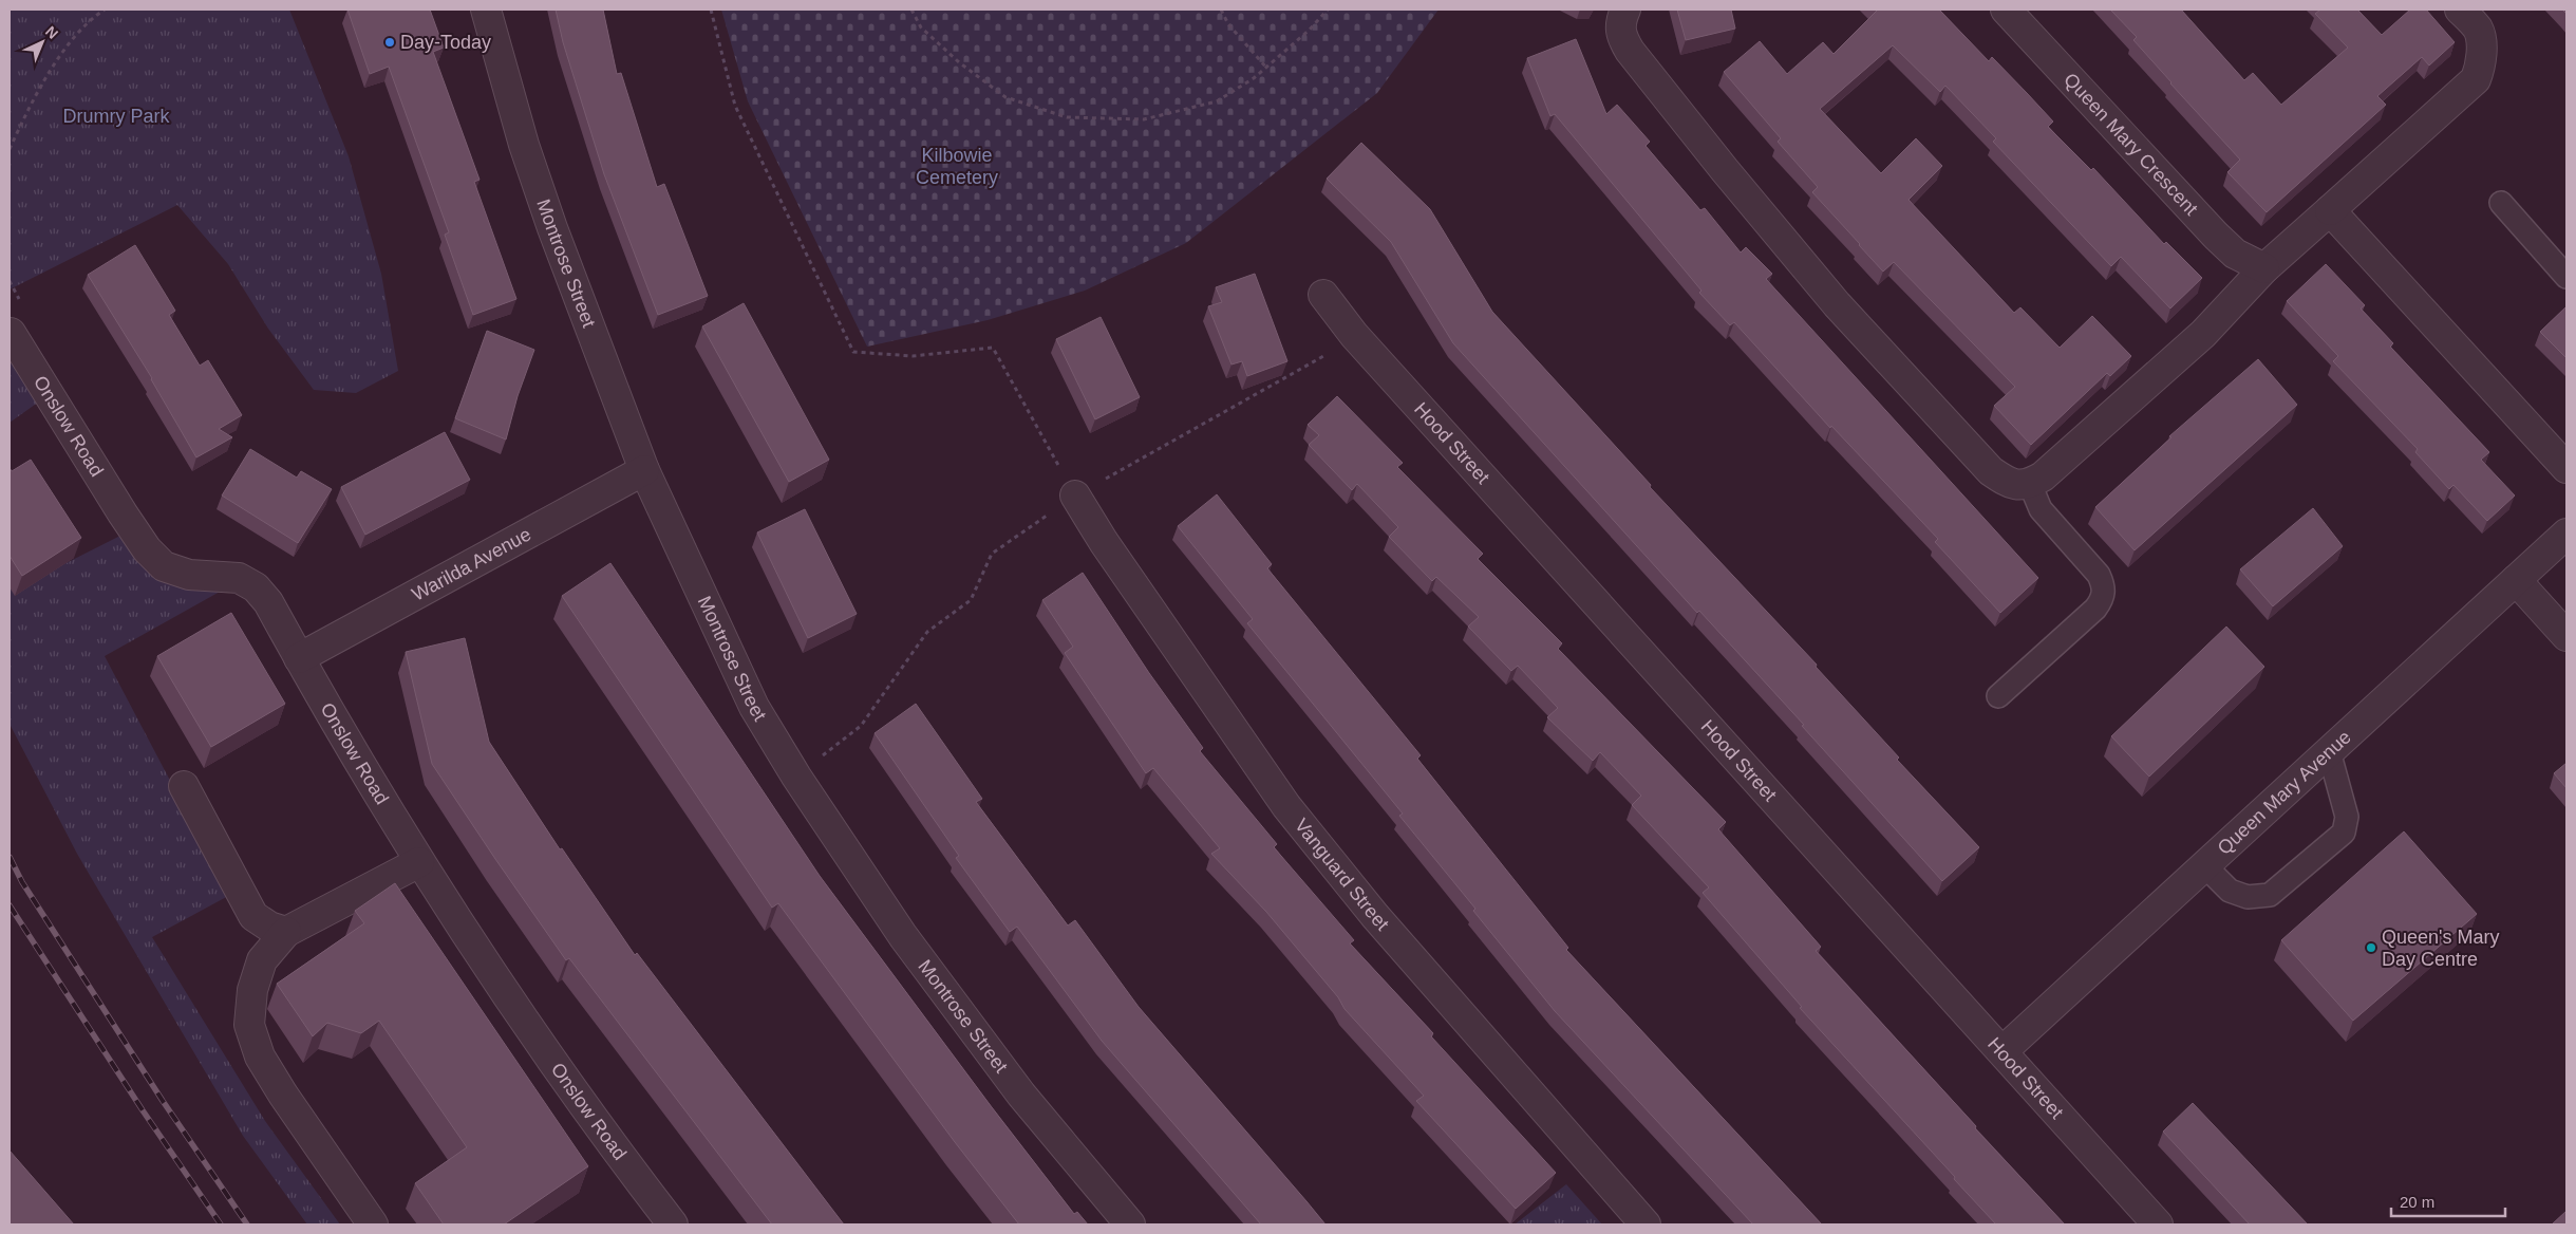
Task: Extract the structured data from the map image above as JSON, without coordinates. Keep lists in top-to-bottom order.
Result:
{
  "streets": {
    "street": [
      "Queen Mary Crescent",
      "Montrose Street",
      "Onslow Road",
      "Hood Street",
      "Warilda Avenue",
      "Queen Mary Avenue",
      "Vanguard Street"
    ]
  },
  "crossings": [
    ["Montrose Street", "Warilda Avenue"],
    ["Onslow Road", "Warilda Avenue"],
    ["Hood Street", "Queen Mary Avenue"]
  ],
  "parks": ["Drumry Park", "Kilbowie Cemetery"],
  "places": ["Day-Today", "Queen's Mary Day Centre"],
  "scale_bar": "20 m",
  "north": "top right"
}
